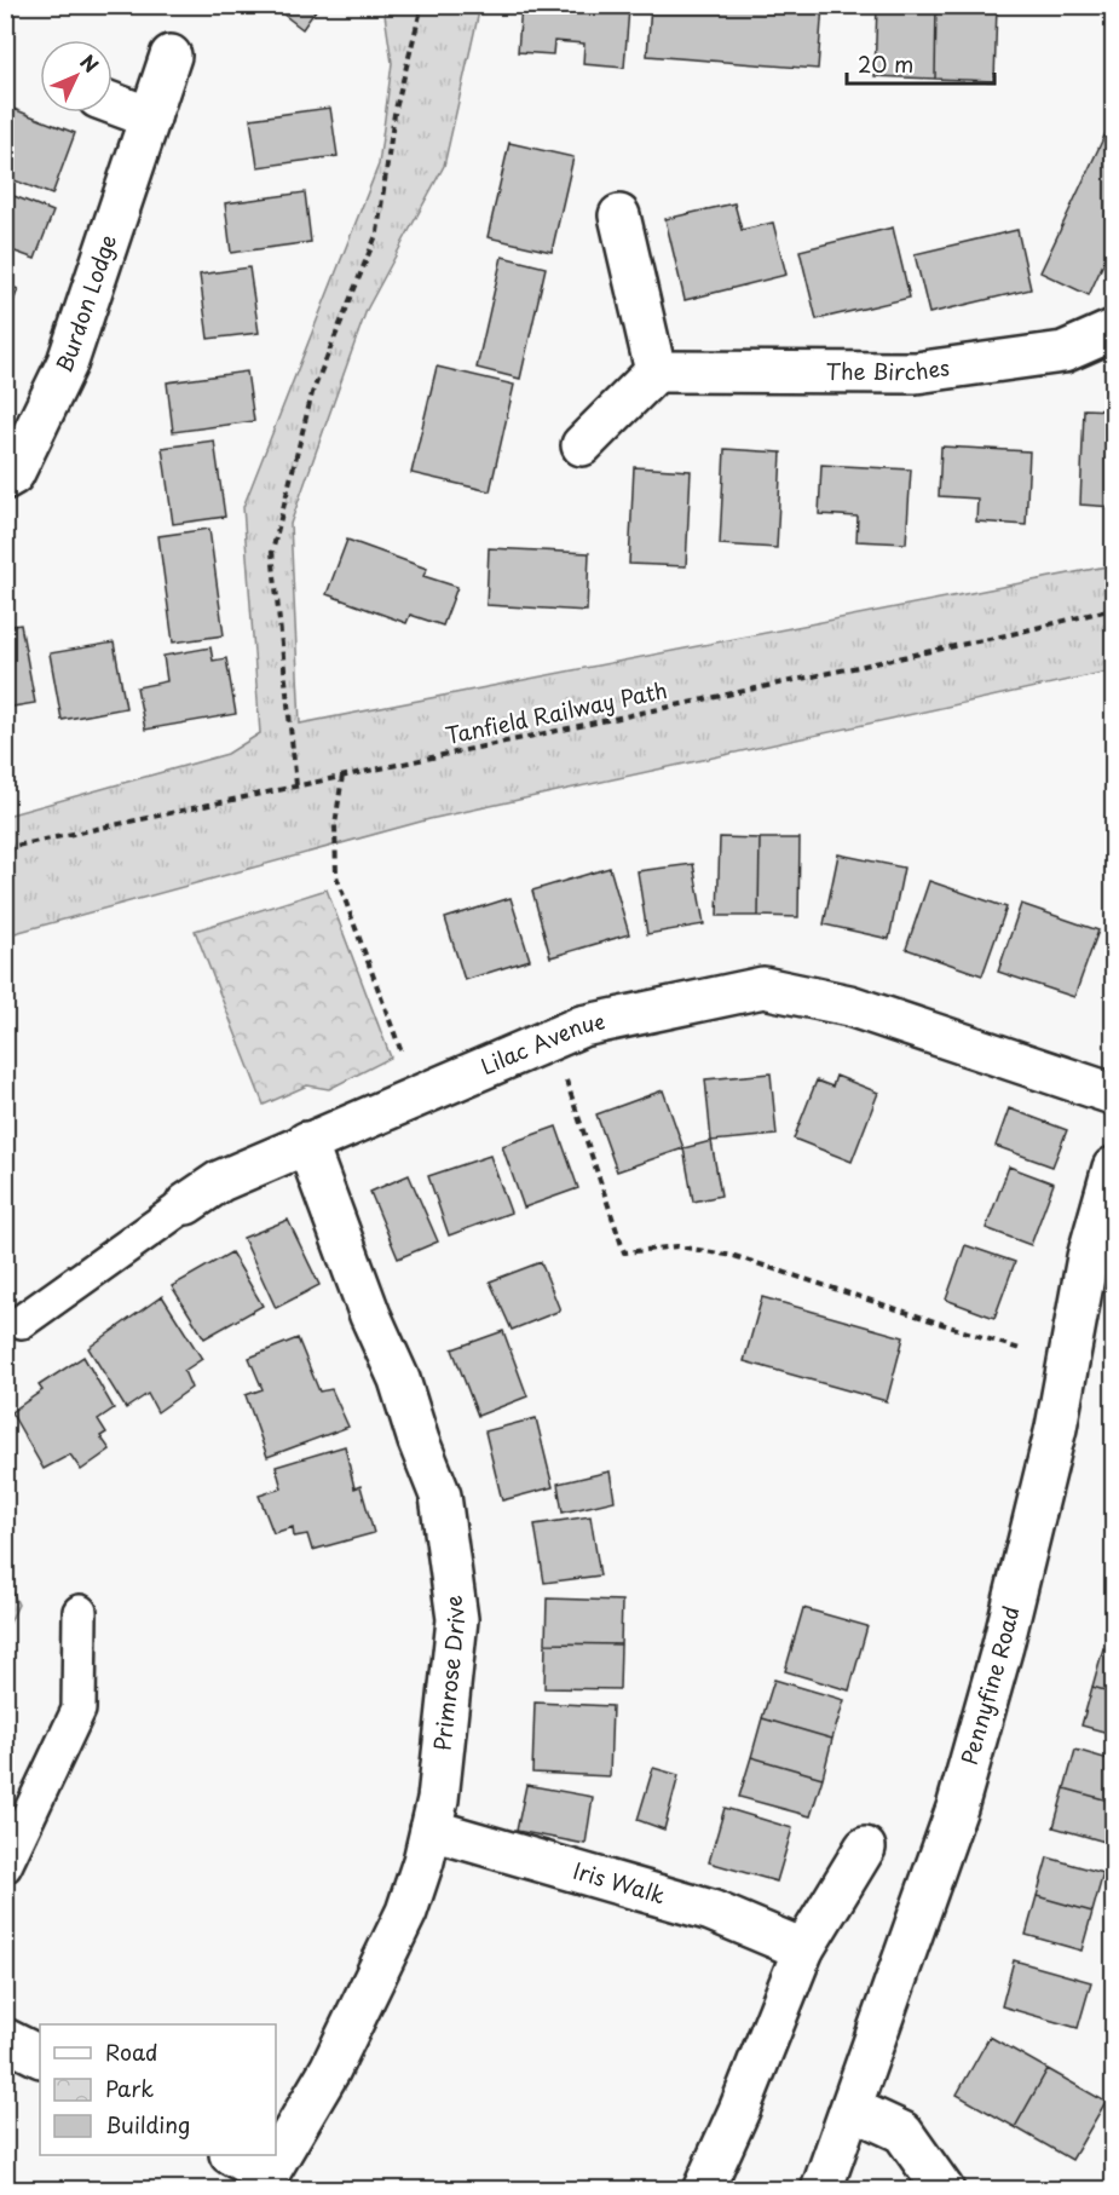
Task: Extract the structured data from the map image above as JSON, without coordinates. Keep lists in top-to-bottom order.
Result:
{
  "streets": {
    "street": [
      "Burdon Lodge",
      "The Birches",
      "Lilac Avenue",
      "Primrose Drive",
      "Pennyfine Road",
      "Iris Walk"
    ],
    "path": ["Tanfield Railway Path"]
  },
  "crossings": [
    ["Lilac Avenue", "Primrose Drive"],
    ["Primrose Drive", "Iris Walk"]
  ],
  "legend": ["Road", "Park", "Building"],
  "scale_bar": "20 m",
  "north": "top right"
}
